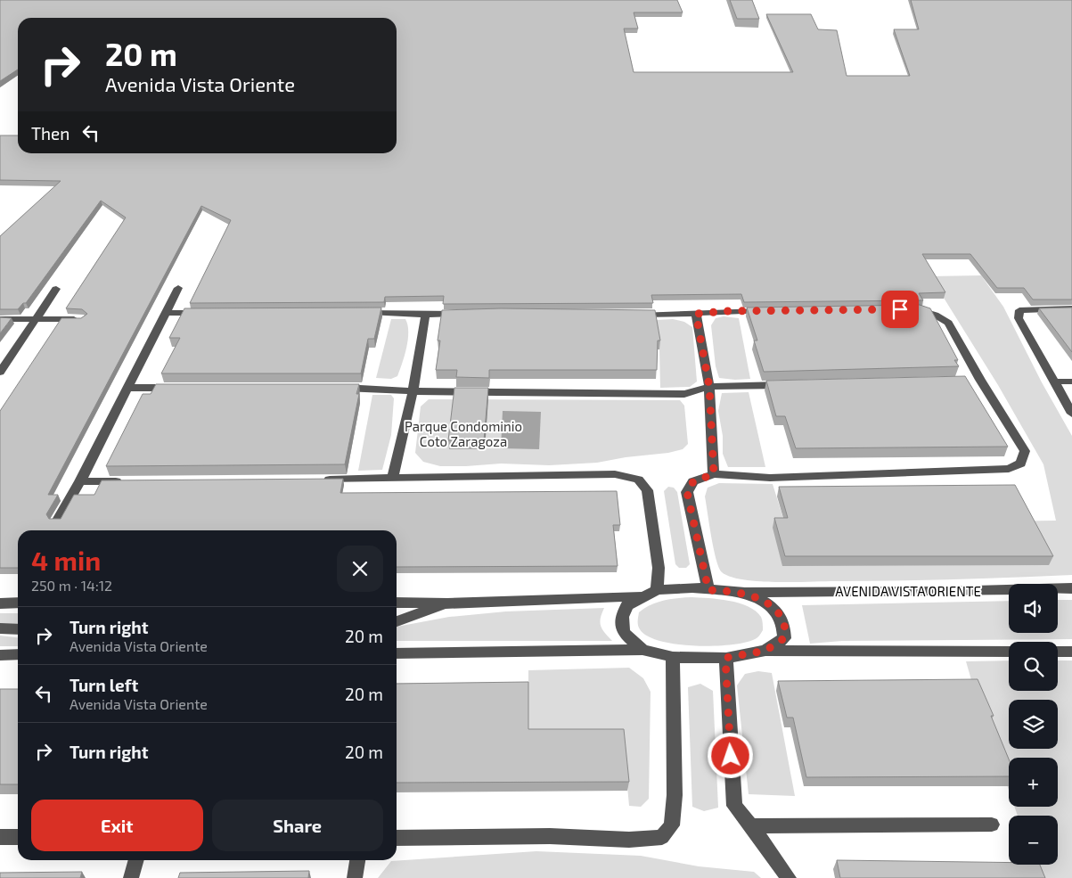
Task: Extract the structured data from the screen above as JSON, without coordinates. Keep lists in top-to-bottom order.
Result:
{
  "streets": {
    "street": ["AVENIDA VISTA ORIENTE"]
  },
  "parks": ["Parque Condominio Coto Zaragoza"],
  "page": {
    "turn": ["20 m", "Avenida Vista Oriente"],
    "then": "Then",
    "heading": ["4 min", "250 m · 14:12"],
    "map_buttons": ["+", "−"],
    "list": [
      {
        "name": "Turn right",
        "note": "Avenida Vista Oriente",
        "value": "20 m"
      },
      {
        "name": "Turn left",
        "note": "Avenida Vista Oriente",
        "value": "20 m"
      },
      {
        "name": "Turn right",
        "value": "20 m"
      }
    ],
    "buttons": ["Exit", "Share"]
  }
}
